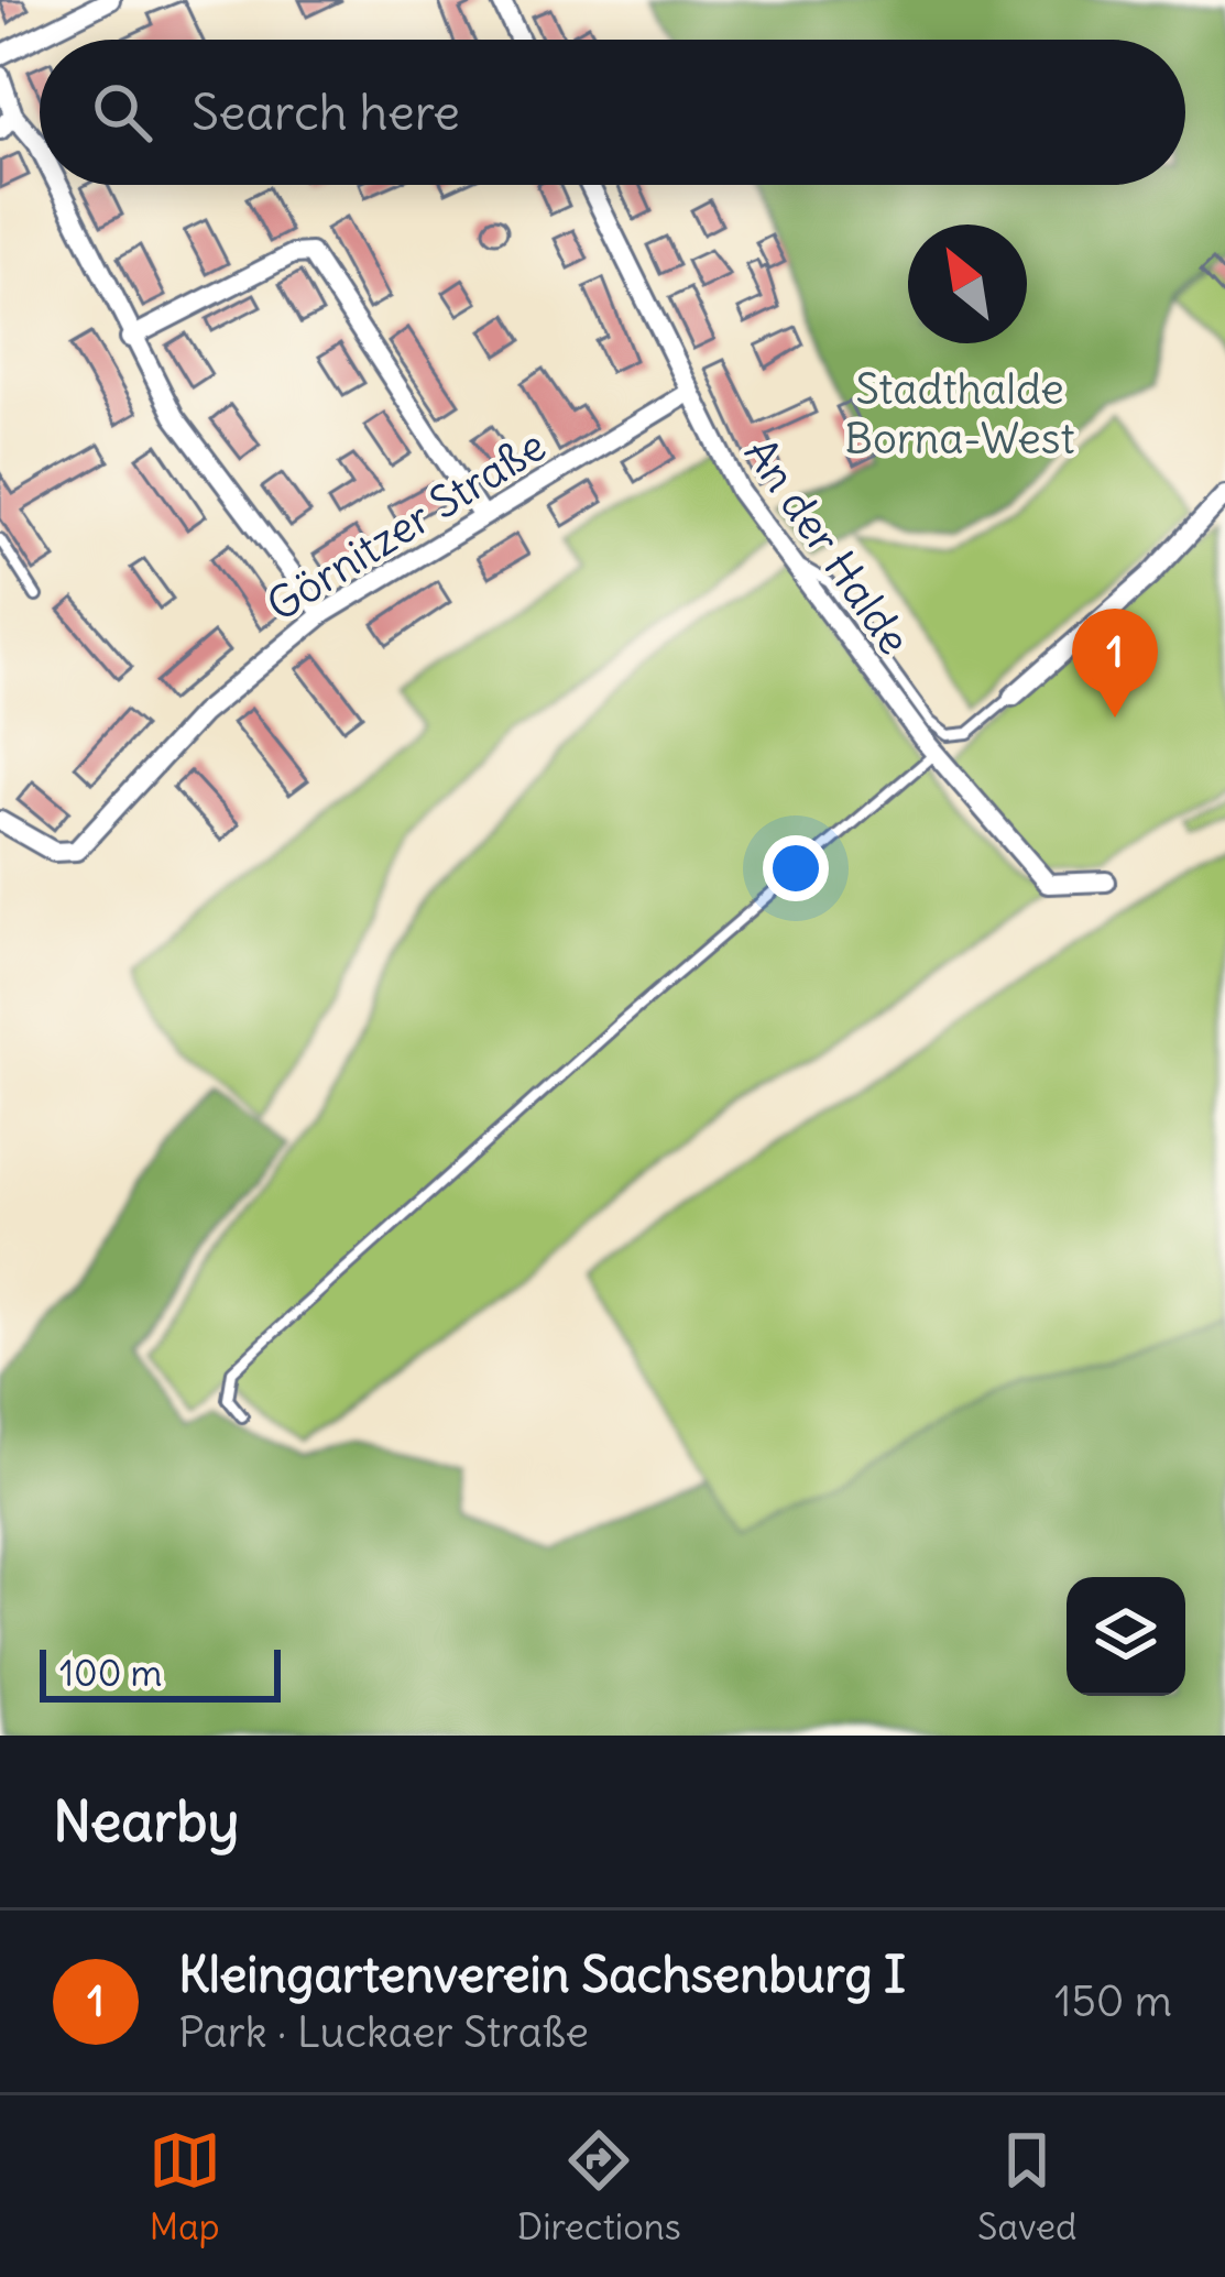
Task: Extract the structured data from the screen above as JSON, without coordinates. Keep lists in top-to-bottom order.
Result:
{
  "streets": {
    "street": ["Görnitzer Straße", "An der Halde"]
  },
  "crossings": [
    ["Görnitzer Straße", "An der Halde"]
  ],
  "parks": ["Stadthalde Borna-West"],
  "scale_bar": "100 m",
  "north": "top left",
  "page": {
    "search": "Search here",
    "pins": "1",
    "scale": "100 m",
    "heading": "Nearby",
    "list": [
      {
        "mark": "1",
        "name": "Kleingartenverein Sachsenburg I",
        "note": "Park · Luckaer Straße",
        "value": "150 m"
      }
    ],
    "nav": ["Map", "Directions", "Saved"]
  }
}
